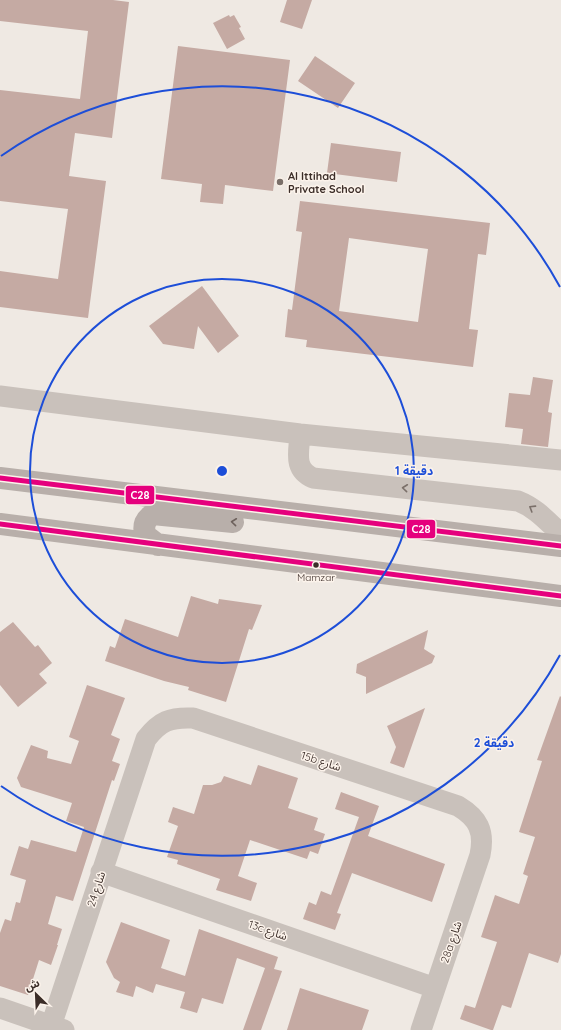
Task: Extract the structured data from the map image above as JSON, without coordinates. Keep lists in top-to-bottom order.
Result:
{
  "streets": {
    "street": [
      "15b شارع",
      "شارع 24",
      "13c شارع",
      "28a شارع"
    ]
  },
  "crossings": [
    ["15b شارع", "شارع 24"],
    ["15b شارع", "28a شارع"],
    ["شارع 24", "13c شارع"],
    ["13c شارع", "28a شارع"]
  ],
  "places": ["Al Ittihad Private School", "Mamzar"],
  "lines": ["transit line C28"],
  "north": "top left",
  "rings": ["1 دقيقة", "2 دقيقة"]
}
